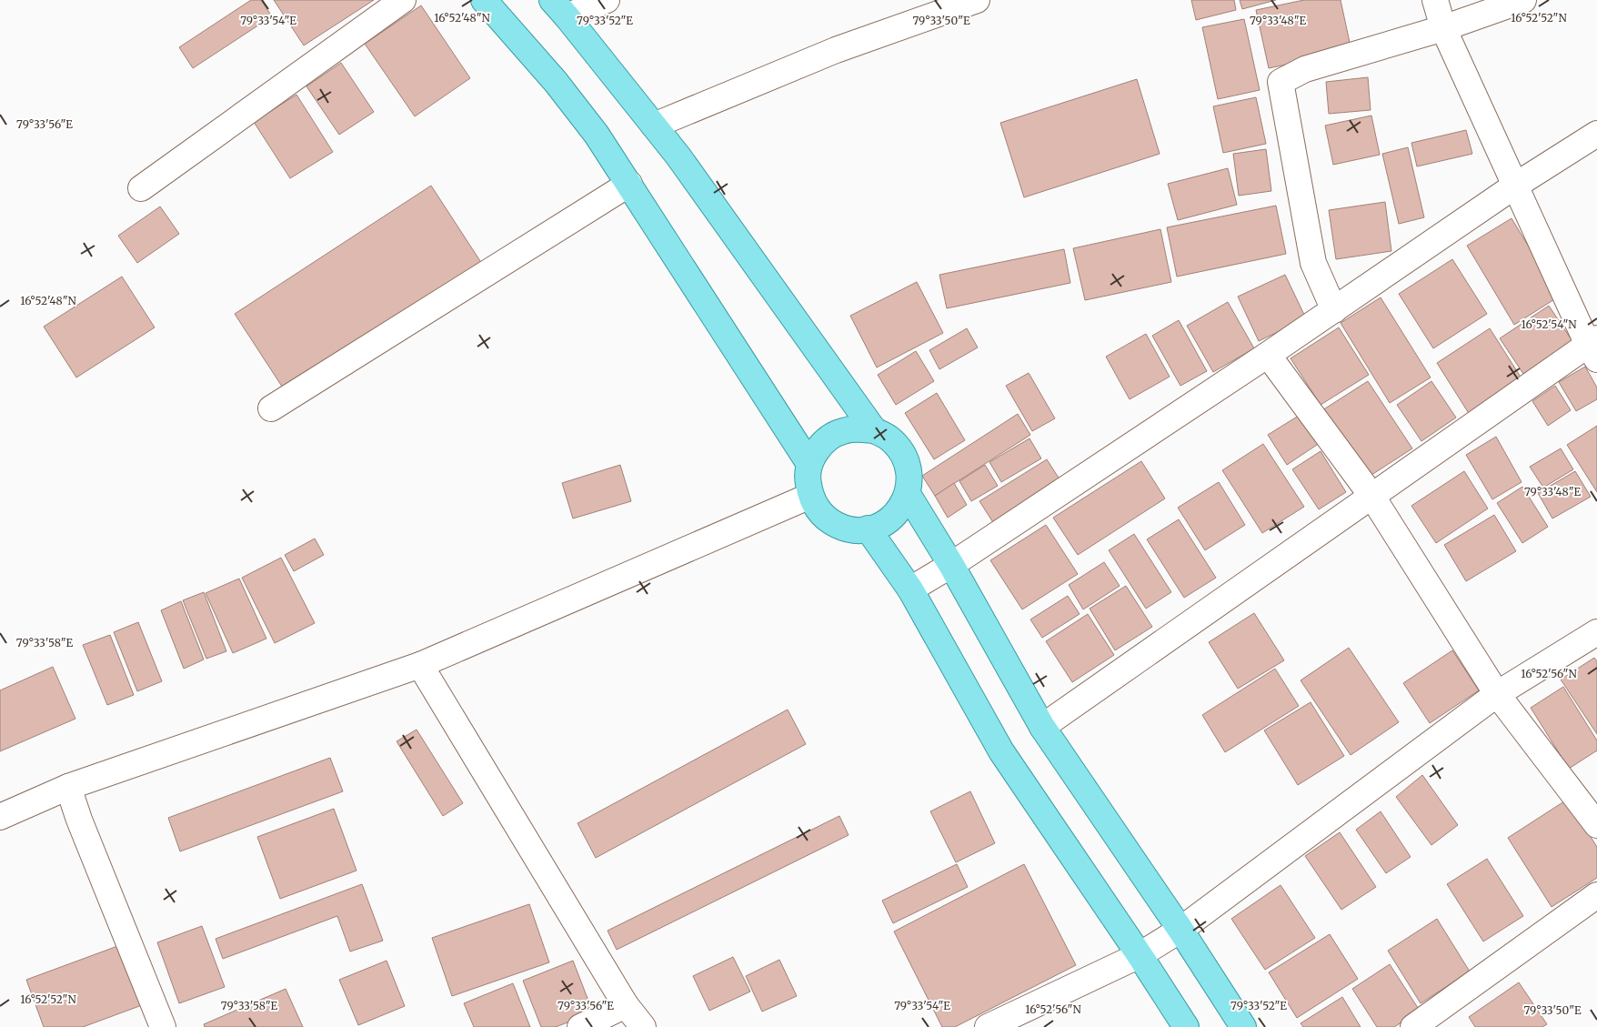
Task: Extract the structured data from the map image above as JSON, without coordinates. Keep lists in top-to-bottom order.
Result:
{
  "coordinates": [
    "16°52'48\"N",
    "16°52'52\"N",
    "79°33'54\"E",
    "79°33'52\"E",
    "79°33'50\"E",
    "79°33'48\"E",
    "79°33'56\"E",
    "16°52'54\"N",
    "79°33'58\"E",
    "16°52'56\"N"
  ]
}
